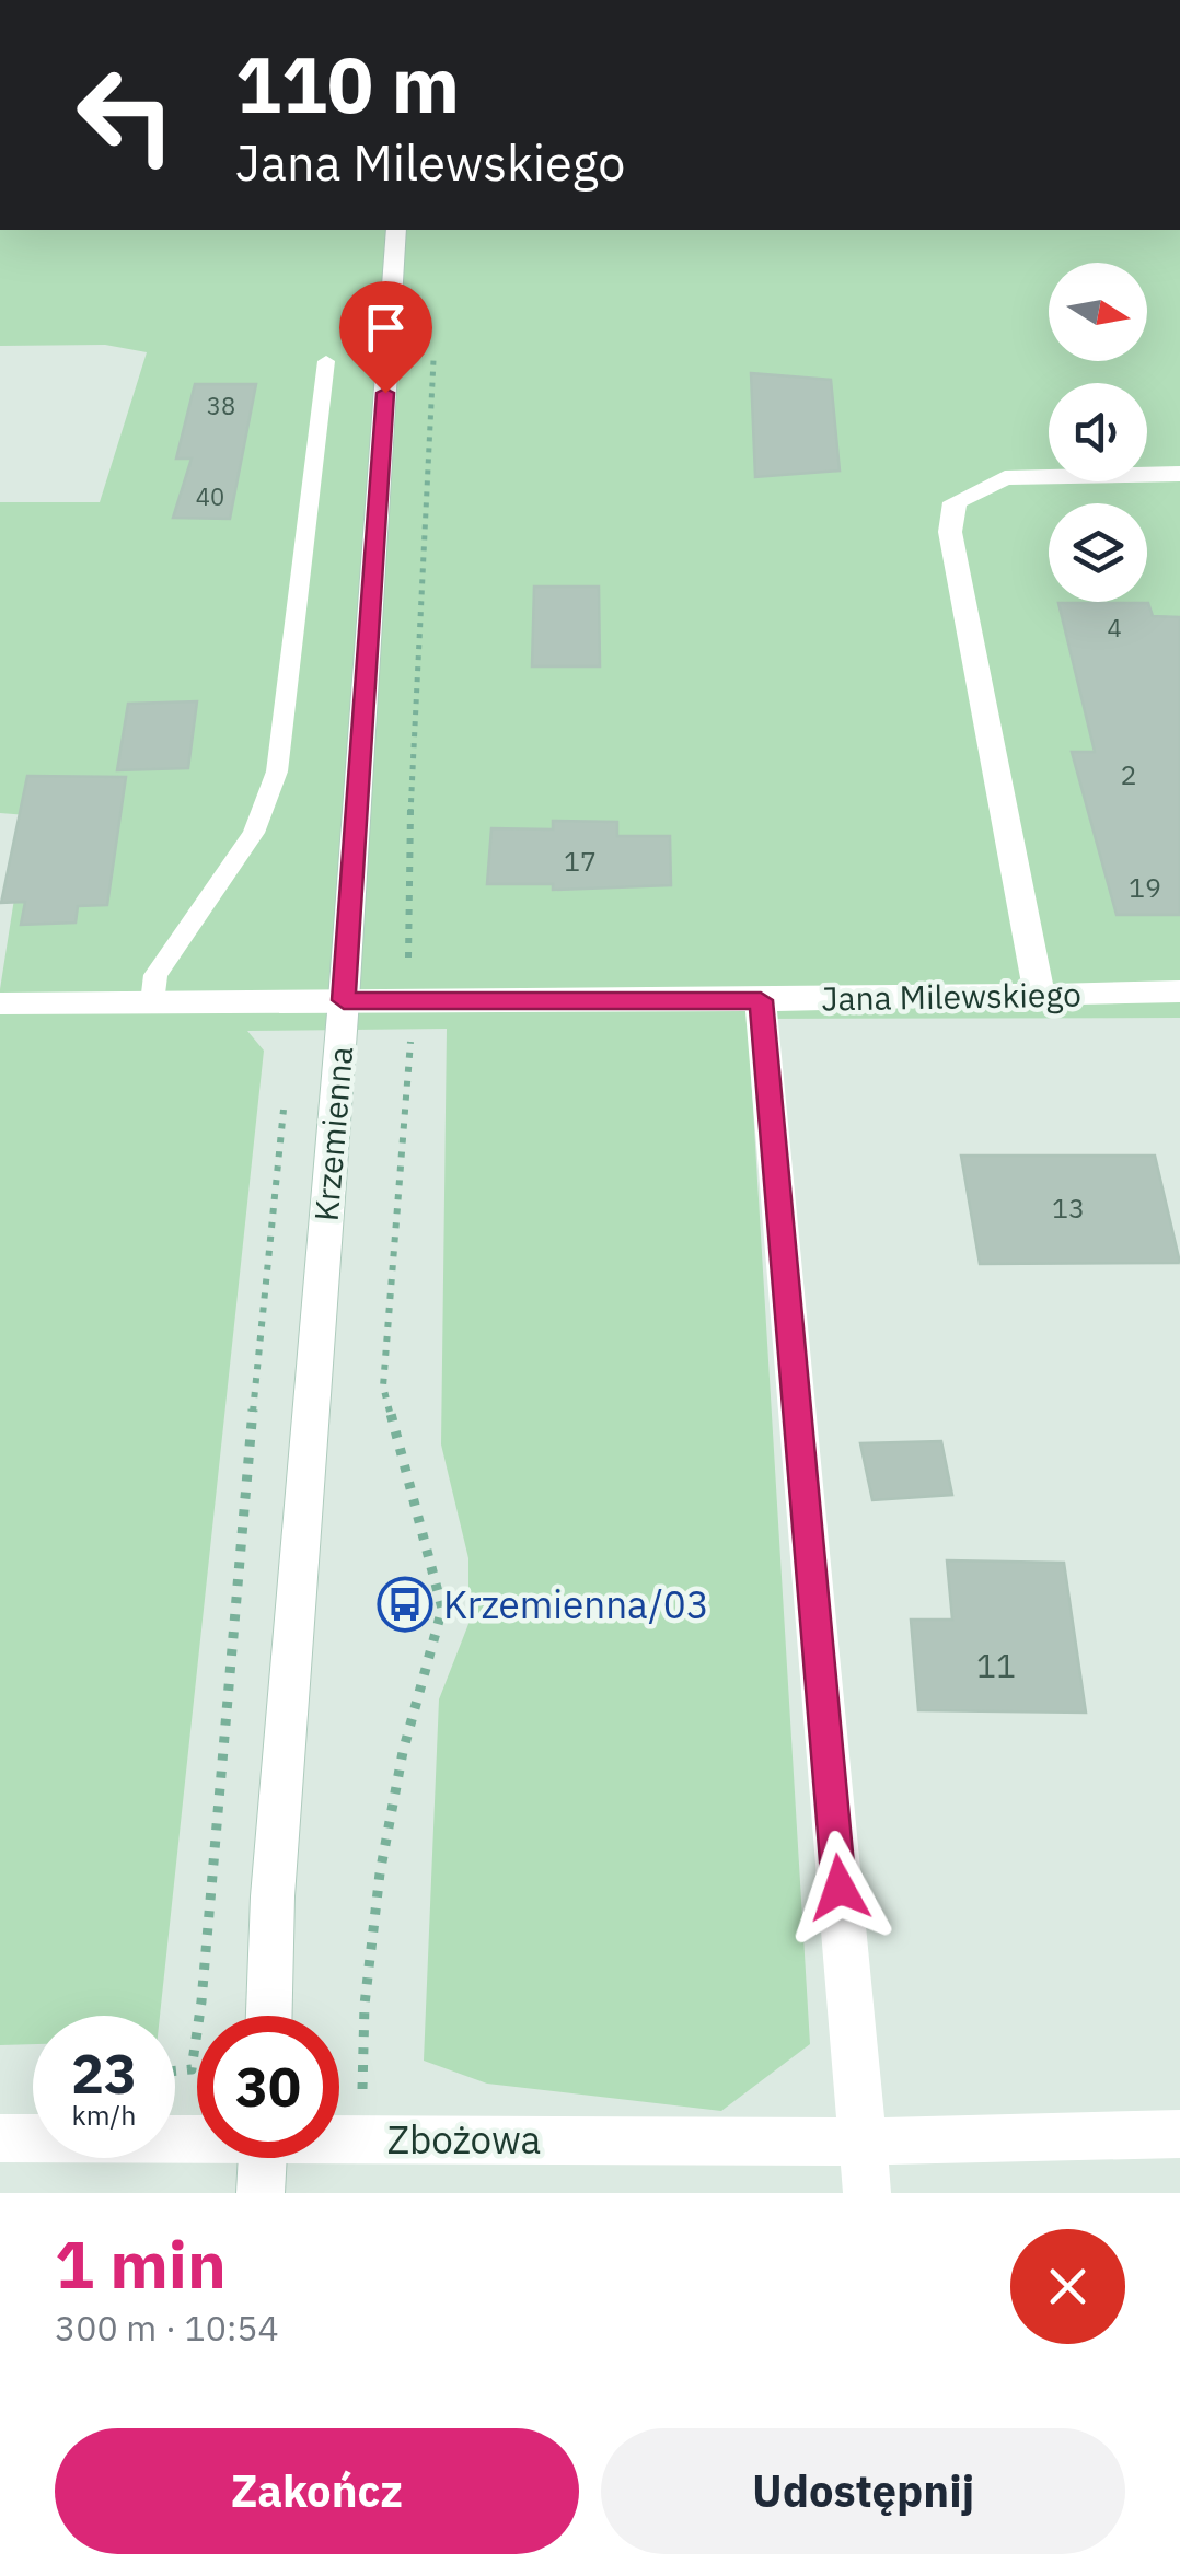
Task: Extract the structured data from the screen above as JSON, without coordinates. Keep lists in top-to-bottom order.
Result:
{
  "streets": {
    "street": ["Jana Milewskiego", "Krzemienna", "Zbożowa"]
  },
  "crossings": [
    ["Jana Milewskiego", "Krzemienna"]
  ],
  "places": {
    "bus stop": ["Krzemienna/03"]
  },
  "house_numbers": [
    "38",
    "40",
    "4",
    "2",
    "17",
    "19",
    "13",
    "11"
  ],
  "north": "right",
  "page": {
    "turn": ["110 m", "Jana Milewskiego"],
    "speed": "23 km/h",
    "limit": "30",
    "heading": ["1 min", "300 m · 10:54"],
    "buttons": ["Zakończ", "Udostępnij"]
  }
}
